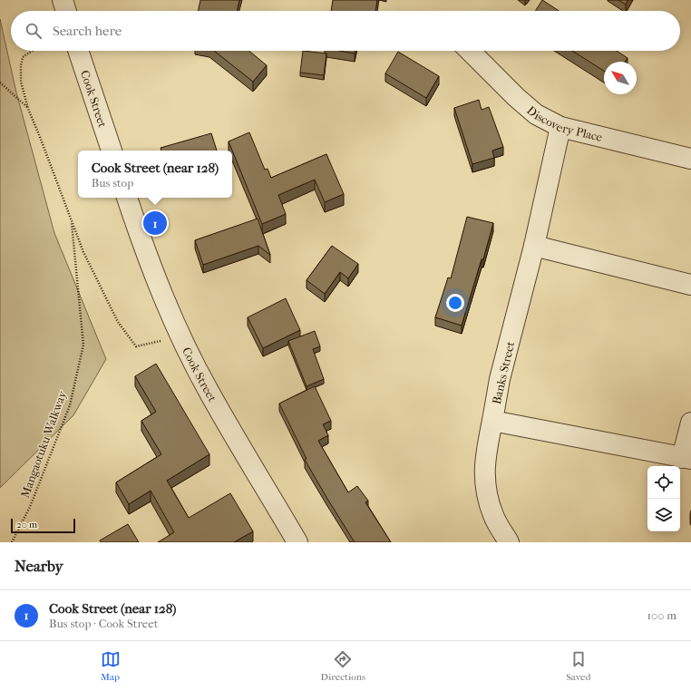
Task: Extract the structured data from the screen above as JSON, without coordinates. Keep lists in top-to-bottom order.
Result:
{
  "streets": {
    "street": ["Cook Street", "Discovery Place", "Banks Street"],
    "path": ["Mangaotuku Walkway"]
  },
  "crossings": [
    ["Cook Street", "Mangaotuku Walkway"],
    ["Discovery Place", "Banks Street"]
  ],
  "scale_bar": "20 m",
  "north": "top left",
  "page": {
    "search": "Search here",
    "popup": ["Cook Street (near 128)", "Bus stop"],
    "pins": "1",
    "scale": "20 m",
    "heading": "Nearby",
    "list": [
      {
        "mark": "1",
        "name": "Cook Street (near 128)",
        "note": "Bus stop · Cook Street",
        "value": "100 m"
      }
    ],
    "nav": ["Map", "Directions", "Saved"]
  }
}
